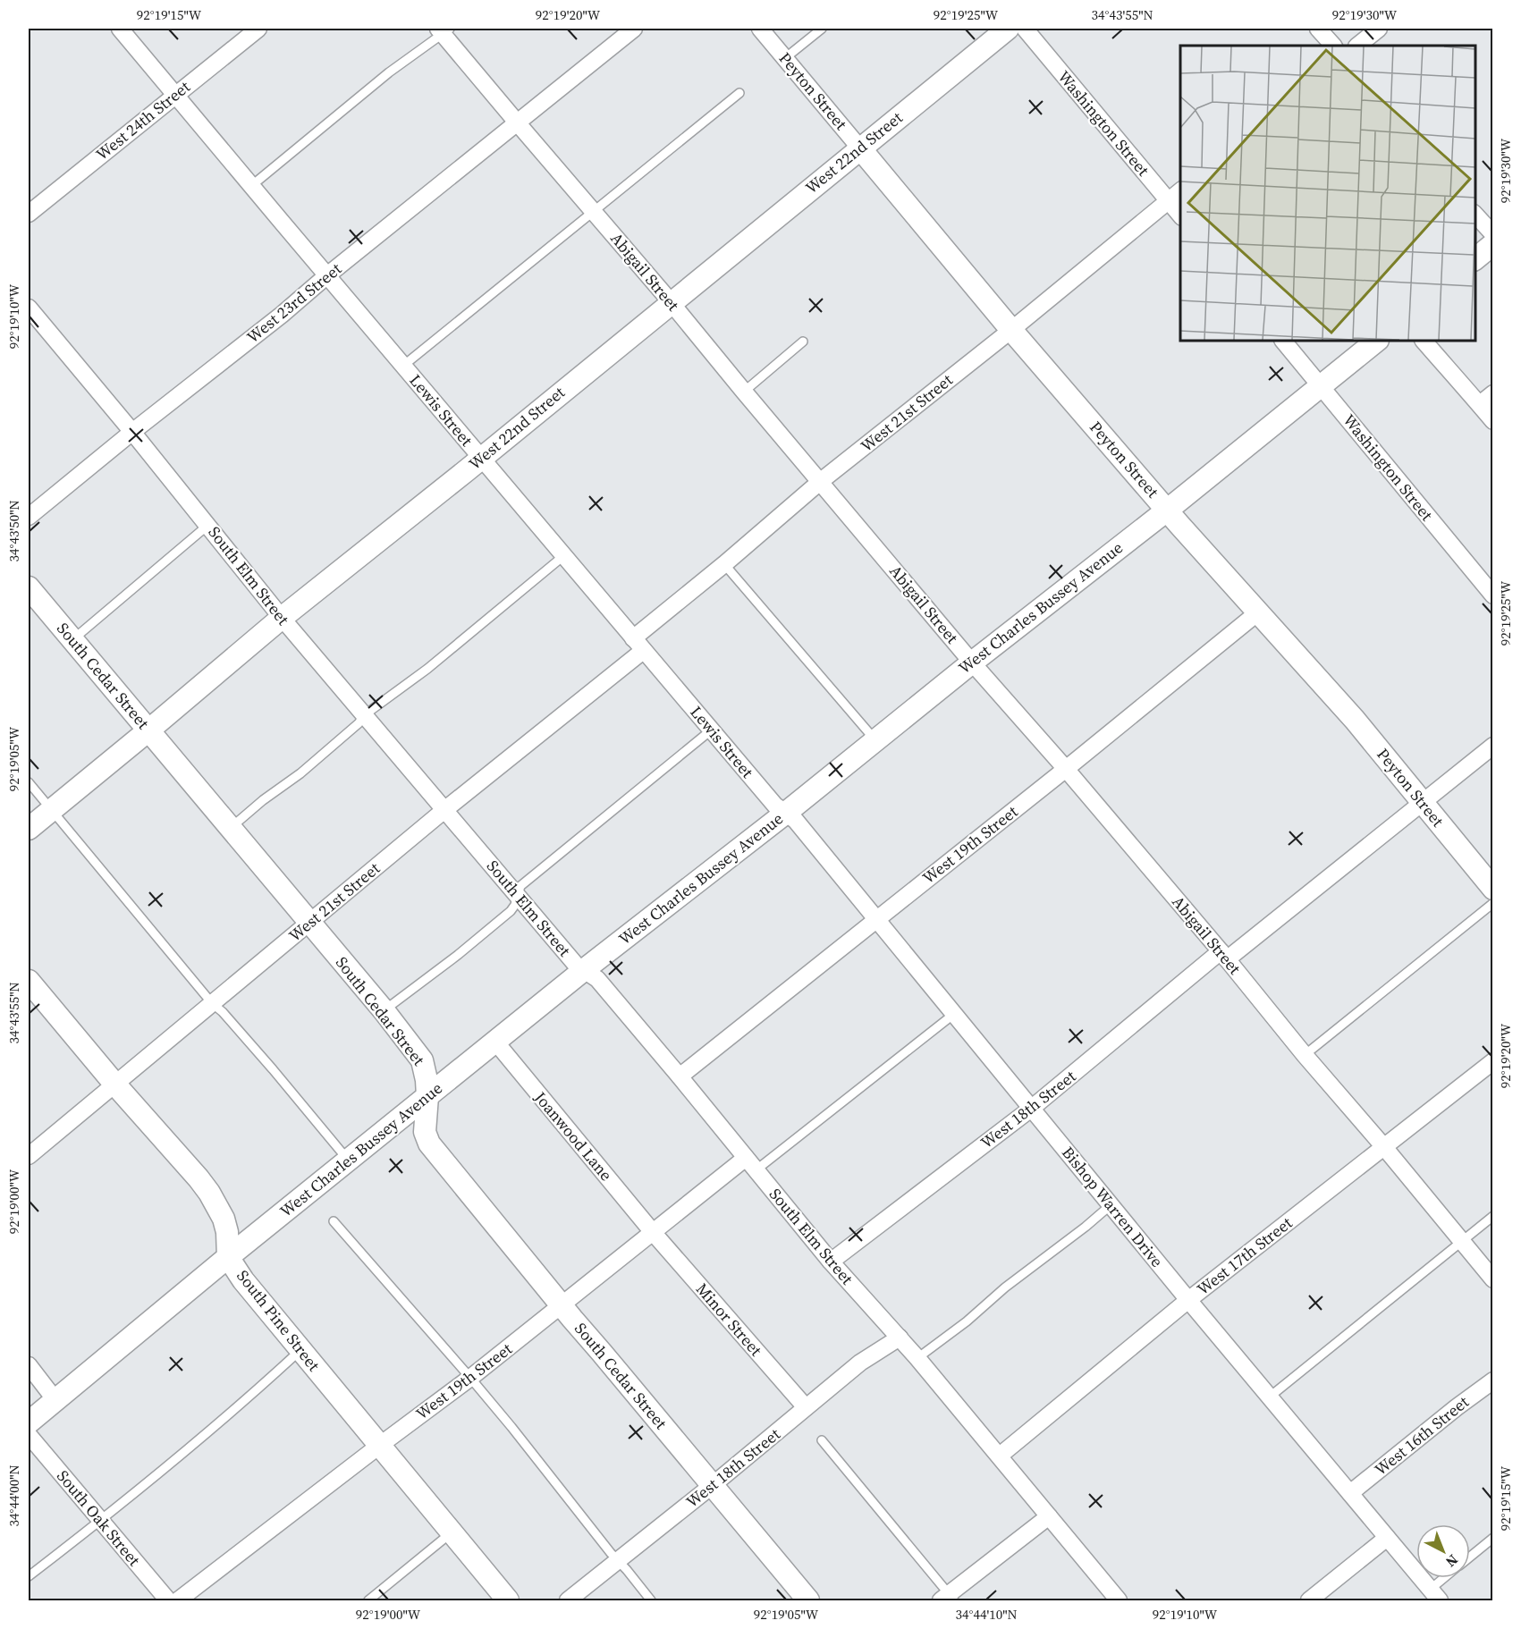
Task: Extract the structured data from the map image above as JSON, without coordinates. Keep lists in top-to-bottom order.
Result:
{
  "streets": {
    "street": [
      "Peyton Street",
      "West 24th Street",
      "Washington Street",
      "West 22nd Street",
      "Abigail Street",
      "West 23rd Street",
      "Lewis Street",
      "West 21st Street",
      "South Elm Street",
      "West Charles Bussey Avenue",
      "South Cedar Street",
      "West 19th Street",
      "West 18th Street",
      "Joanwood Lane",
      "Bishop Warren Drive",
      "West 17th Street",
      "Minor Street",
      "South Pine Street",
      "West 16th Street",
      "South Oak Street"
    ]
  },
  "crossings": [
    ["Peyton Street", "West 22nd Street"],
    ["Peyton Street", "West 21st Street"],
    ["Peyton Street", "West Charles Bussey Avenue"],
    ["Peyton Street", "West 19th Street"],
    ["Peyton Street", "West 18th Street"],
    ["West 24th Street", "Lewis Street"],
    ["Washington Street", "West 21st Street"],
    ["Washington Street", "West Charles Bussey Avenue"],
    ["West 22nd Street", "Abigail Street"],
    ["West 22nd Street", "Lewis Street"],
    ["West 22nd Street", "South Elm Street"],
    ["West 22nd Street", "South Cedar Street"],
    ["Abigail Street", "West 23rd Street"],
    ["Abigail Street", "West 21st Street"],
    ["Abigail Street", "West Charles Bussey Avenue"],
    ["Abigail Street", "West 19th Street"],
    ["Abigail Street", "West 18th Street"],
    ["Abigail Street", "West 17th Street"],
    ["West 23rd Street", "Lewis Street"],
    ["West 23rd Street", "South Elm Street"],
    ["Lewis Street", "West 21st Street"],
    ["Lewis Street", "West Charles Bussey Avenue"],
    ["Lewis Street", "Bishop Warren Drive"],
    ["West 21st Street", "South Elm Street"],
    ["West 21st Street", "South Cedar Street"],
    ["West 21st Street", "South Pine Street"],
    ["South Elm Street", "West Charles Bussey Avenue"],
    ["South Elm Street", "West 19th Street"],
    ["South Elm Street", "West 18th Street"],
    ["South Elm Street", "West 17th Street"],
    ["West Charles Bussey Avenue", "South Cedar Street"],
    ["West Charles Bussey Avenue", "Joanwood Lane"],
    ["West Charles Bussey Avenue", "Bishop Warren Drive"],
    ["West Charles Bussey Avenue", "South Pine Street"],
    ["South Cedar Street", "West 19th Street"],
    ["South Cedar Street", "West 18th Street"],
    ["West 19th Street", "Joanwood Lane"],
    ["West 19th Street", "Bishop Warren Drive"],
    ["West 19th Street", "Minor Street"],
    ["West 19th Street", "South Pine Street"],
    ["West 18th Street", "Bishop Warren Drive"],
    ["West 18th Street", "Minor Street"],
    ["Joanwood Lane", "Minor Street"],
    ["Bishop Warren Drive", "West 17th Street"],
    ["Bishop Warren Drive", "West 16th Street"]
  ],
  "north": "bottom right",
  "coordinates": [
    "92°19'15\"W",
    "92°19'20\"W",
    "92°19'25\"W",
    "34°43'55\"N",
    "92°19'30\"W",
    "92°19'10\"W",
    "34°43'50\"N",
    "92°19'05\"W",
    "92°19'00\"W",
    "34°44'00\"N",
    "34°44'10\"N"
  ]
}
